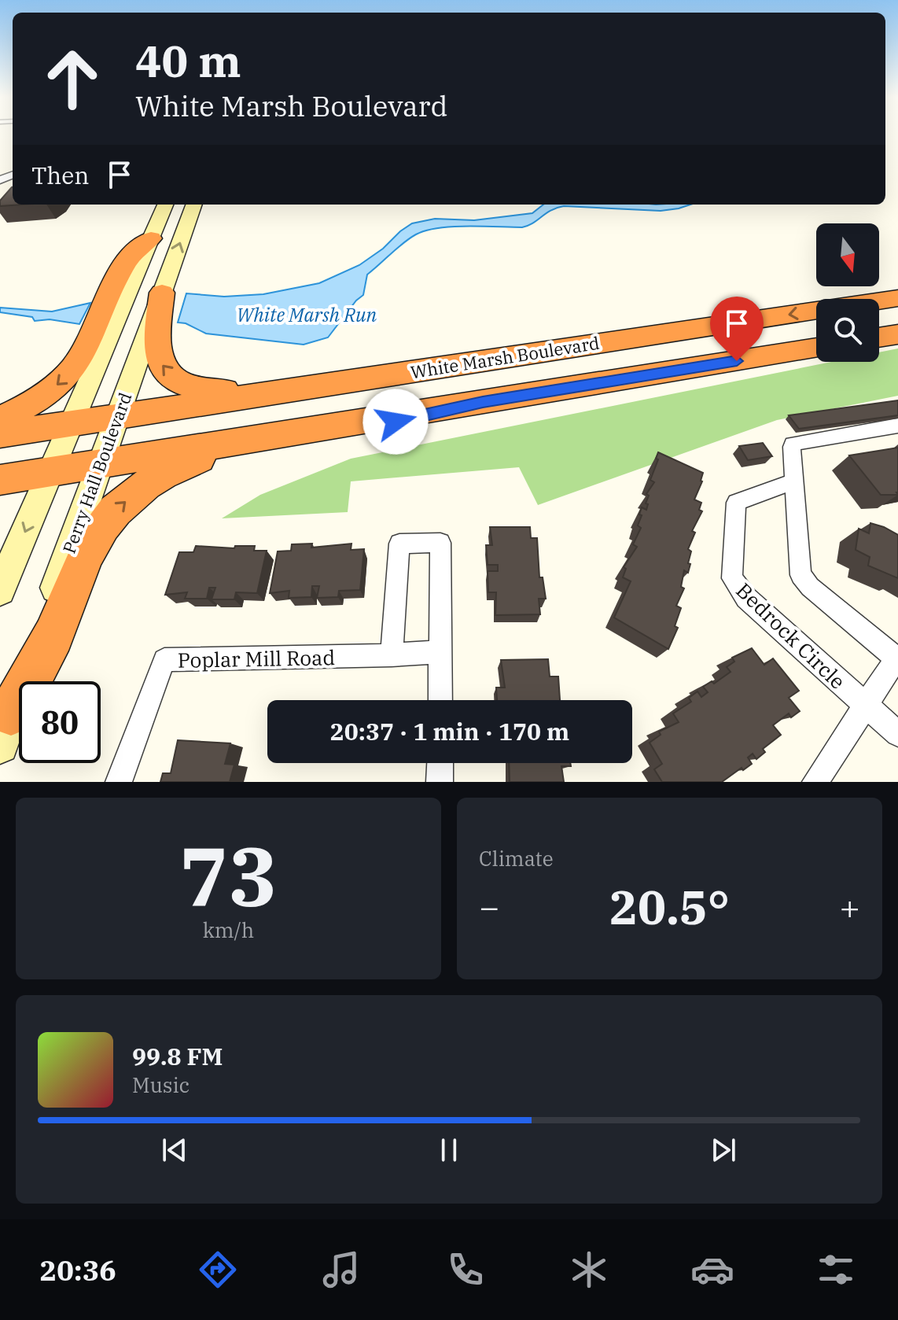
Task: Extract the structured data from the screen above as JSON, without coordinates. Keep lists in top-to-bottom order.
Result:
{
  "streets": {
    "highway": ["White Marsh Boulevard"],
    "main road": ["Perry Hall Boulevard"],
    "street": ["Bedrock Circle", "Poplar Mill Road"]
  },
  "crossings": [
    ["White Marsh Boulevard", "Perry Hall Boulevard"]
  ],
  "water": ["White Marsh Run"],
  "north": "bottom",
  "page": {
    "turn": ["40 m", "White Marsh Boulevard"],
    "then": "Then",
    "limit": "80",
    "trip": "20:37 · 1 min · 170 m",
    "tile": [
      ["73", "km/h"],
      "Climate"
    ],
    "heat": ["−", "20.5°", "+"],
    "song": ["99.8 FM", "Music"],
    "tabs": "20:36"
  }
}
